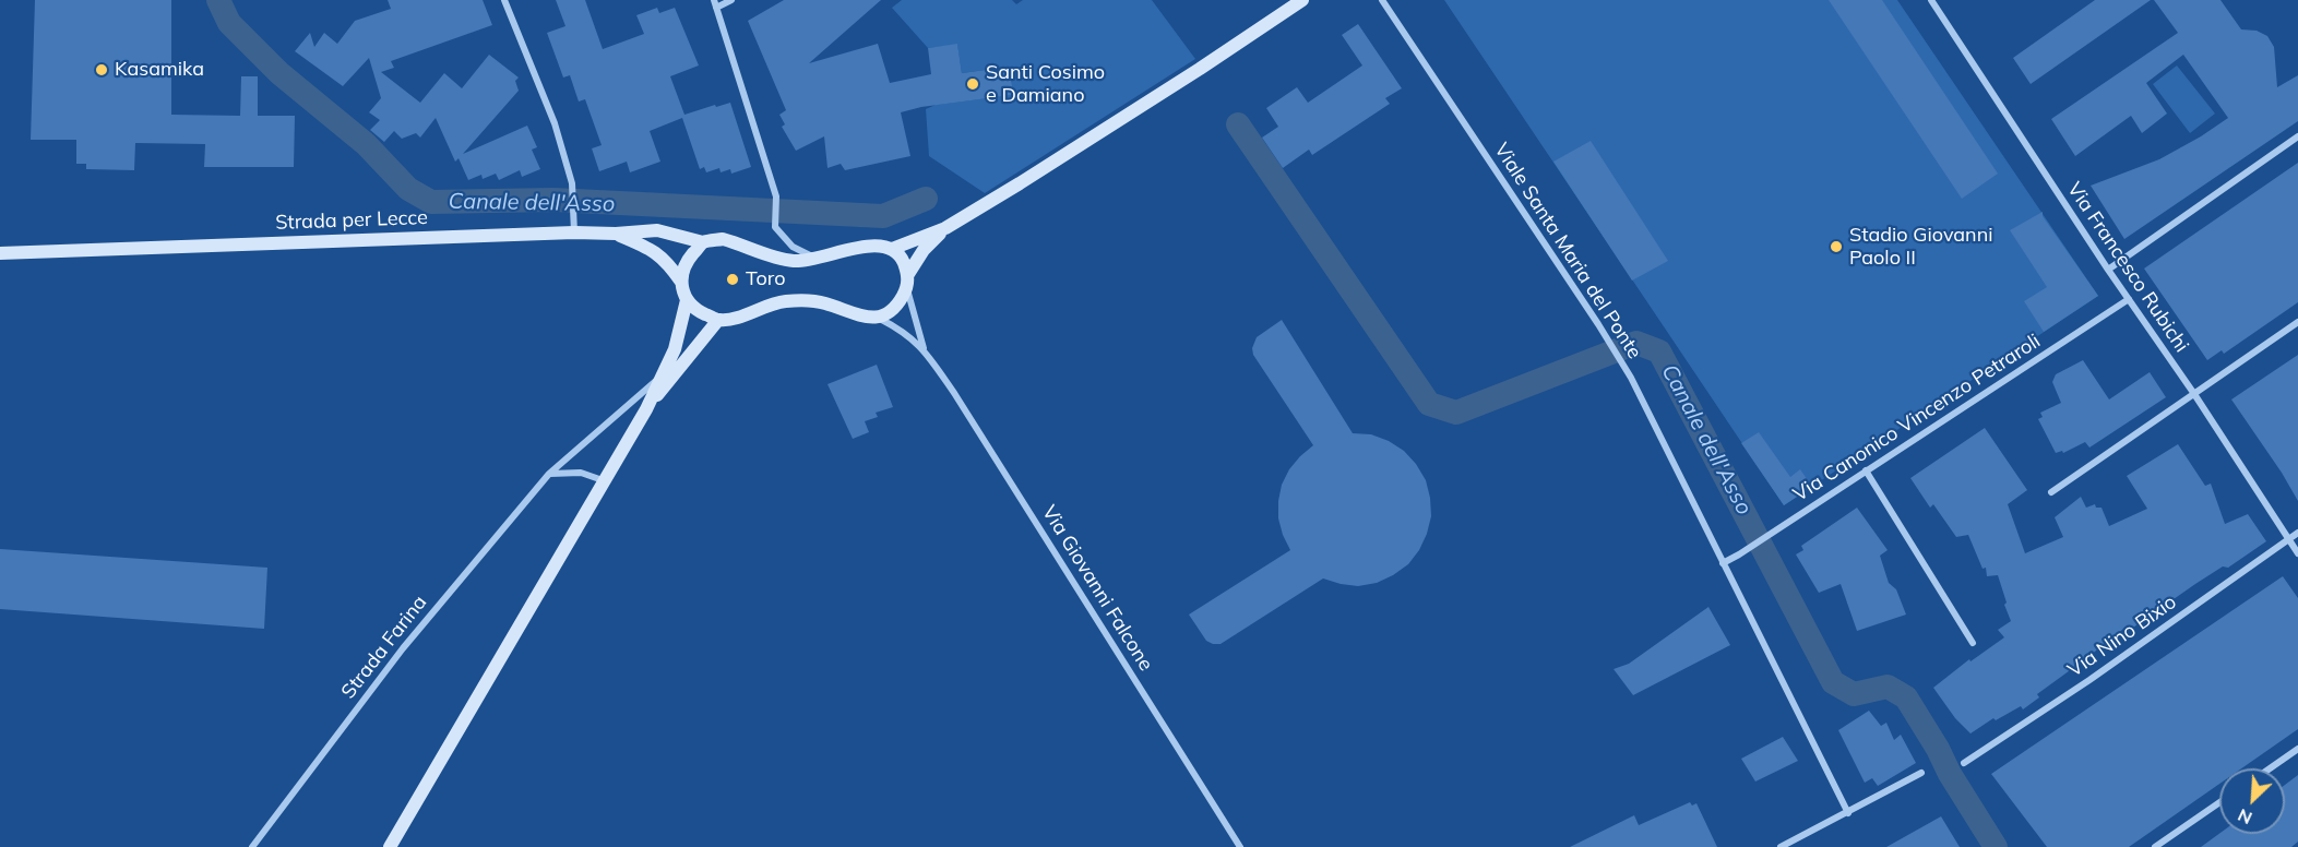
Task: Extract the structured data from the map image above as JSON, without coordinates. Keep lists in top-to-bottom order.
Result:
{
  "streets": {
    "main road": ["Strada per Lecce"],
    "street": [
      "Viale Santa Maria del Ponte",
      "Via Francesco Rubichi",
      "Via Canonico Vincenzo Petraroli",
      "Via Giovanni Falcone",
      "Via Nino Bixio",
      "Strada Farina"
    ]
  },
  "crossings": [
    ["Viale Santa Maria del Ponte", "Via Canonico Vincenzo Petraroli"],
    ["Via Francesco Rubichi", "Via Canonico Vincenzo Petraroli"],
    ["Via Francesco Rubichi", "Via Nino Bixio"]
  ],
  "water": ["Canale dell'Asso"],
  "places": [
    "Kasamika",
    "Santi Cosimo e Damiano",
    "Stadio Giovanni Paolo II",
    "Toro"
  ],
  "north": "bottom left"
}
